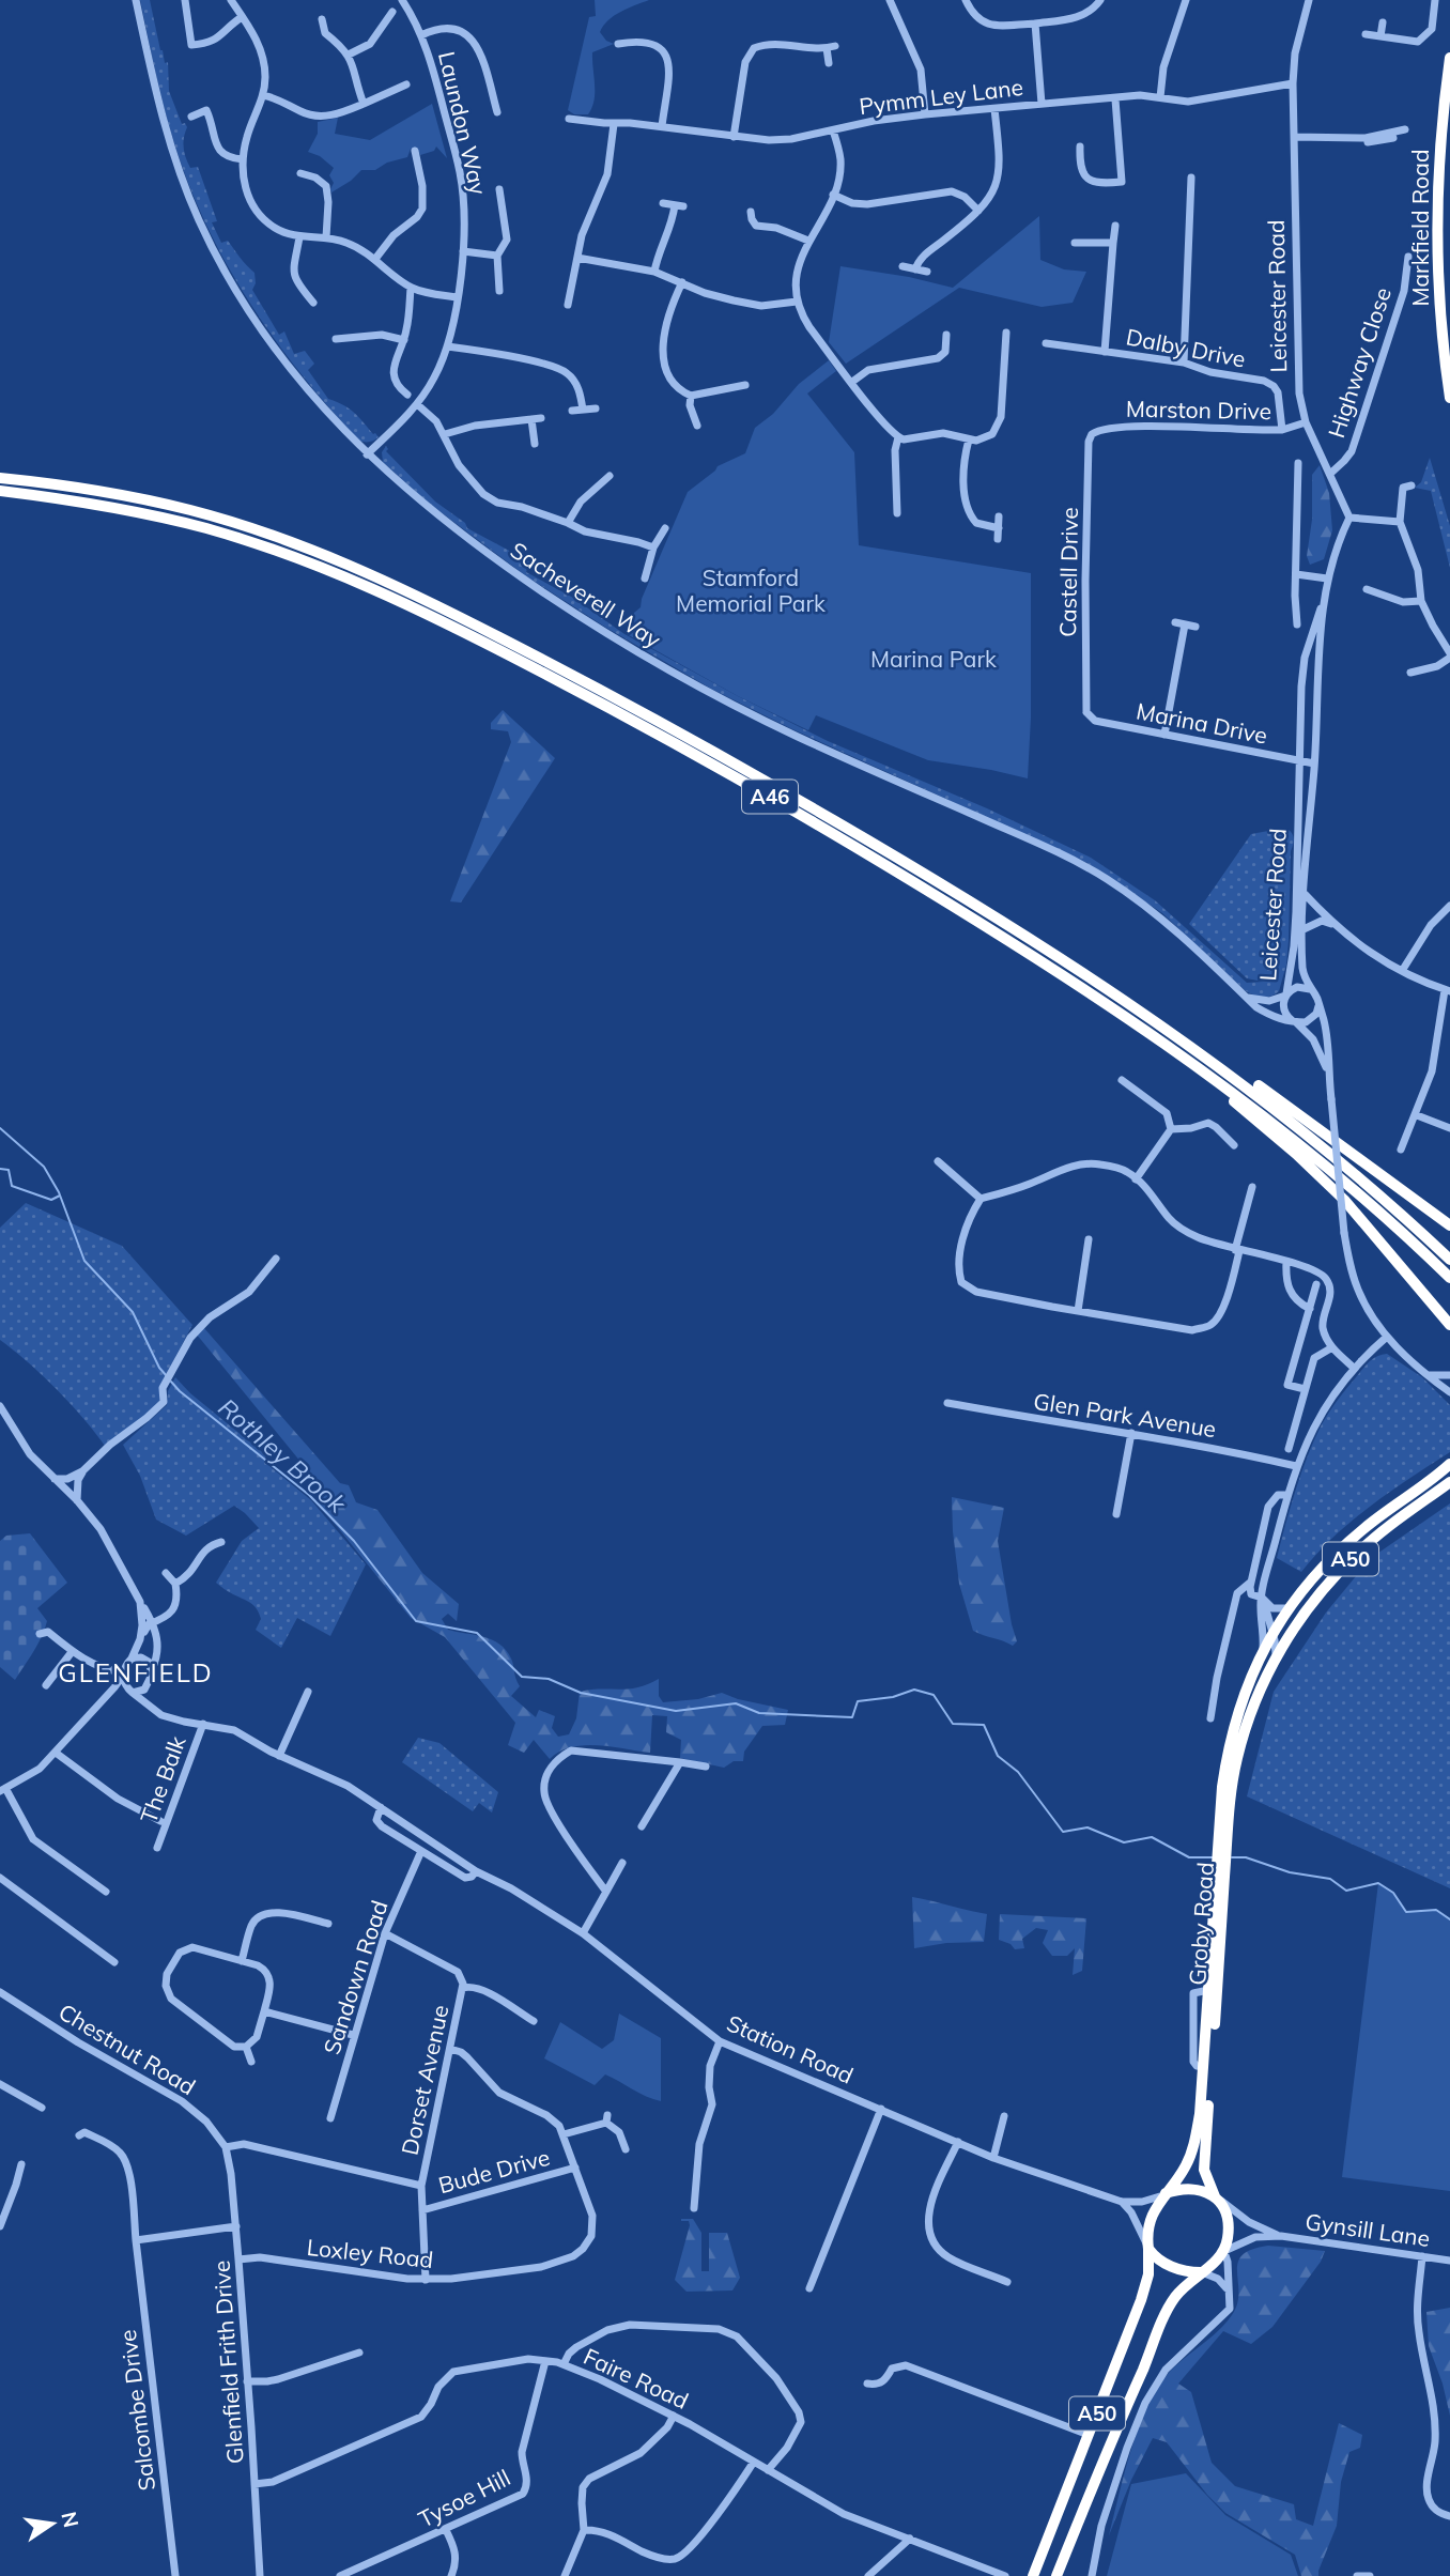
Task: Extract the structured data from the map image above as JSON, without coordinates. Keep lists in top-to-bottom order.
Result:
{
  "streets": {
    "highway": [
      "Markfield Road",
      "A46",
      "A50",
      "Groby Road"
    ],
    "street": [
      "Pymm Ley Lane",
      "Laundon Way",
      "Leicester Road",
      "Dalby Drive",
      "Highway Close",
      "Marston Drive",
      "Castell Drive",
      "Sacheverell Way",
      "Marina Drive",
      "Glen Park Avenue",
      "The Balk",
      "Sandown Road",
      "Chestnut Road",
      "Station Road",
      "Dorset Avenue",
      "Bude Drive",
      "Gynsill Lane",
      "Loxley Road",
      "Glenfield Frith Drive",
      "Faire Road",
      "Salcombe Drive",
      "Tysoe Hill"
    ]
  },
  "crossings": [
    ["Pymm Ley Lane", "Leicester Road"],
    ["Laundon Way", "Sacheverell Way"],
    ["Leicester Road", "Highway Close"],
    ["Leicester Road", "Marston Drive"],
    ["Leicester Road", "Sacheverell Way"],
    ["Leicester Road", "Marina Drive"],
    ["Dalby Drive", "Marston Drive"],
    ["Marston Drive", "Castell Drive"],
    ["Castell Drive", "Marina Drive"],
    ["Glen Park Avenue", "Groby Road"],
    ["A50", "Groby Road"],
    ["A50", "Station Road"],
    ["A50", "Gynsill Lane"],
    ["The Balk", "Station Road"],
    ["Groby Road", "Station Road"],
    ["Groby Road", "Gynsill Lane"],
    ["Sandown Road", "Station Road"],
    ["Sandown Road", "Dorset Avenue"],
    ["Chestnut Road", "Glenfield Frith Drive"],
    ["Station Road", "Gynsill Lane"],
    ["Dorset Avenue", "Bude Drive"],
    ["Dorset Avenue", "Loxley Road"],
    ["Bude Drive", "Loxley Road"],
    ["Loxley Road", "Glenfield Frith Drive"],
    ["Glenfield Frith Drive", "Faire Road"],
    ["Faire Road", "Tysoe Hill"]
  ],
  "districts": ["GLENFIELD"],
  "water": ["Rothley Brook"],
  "parks": ["Stamford Memorial Park", "Marina Park"],
  "north": "right"
}
